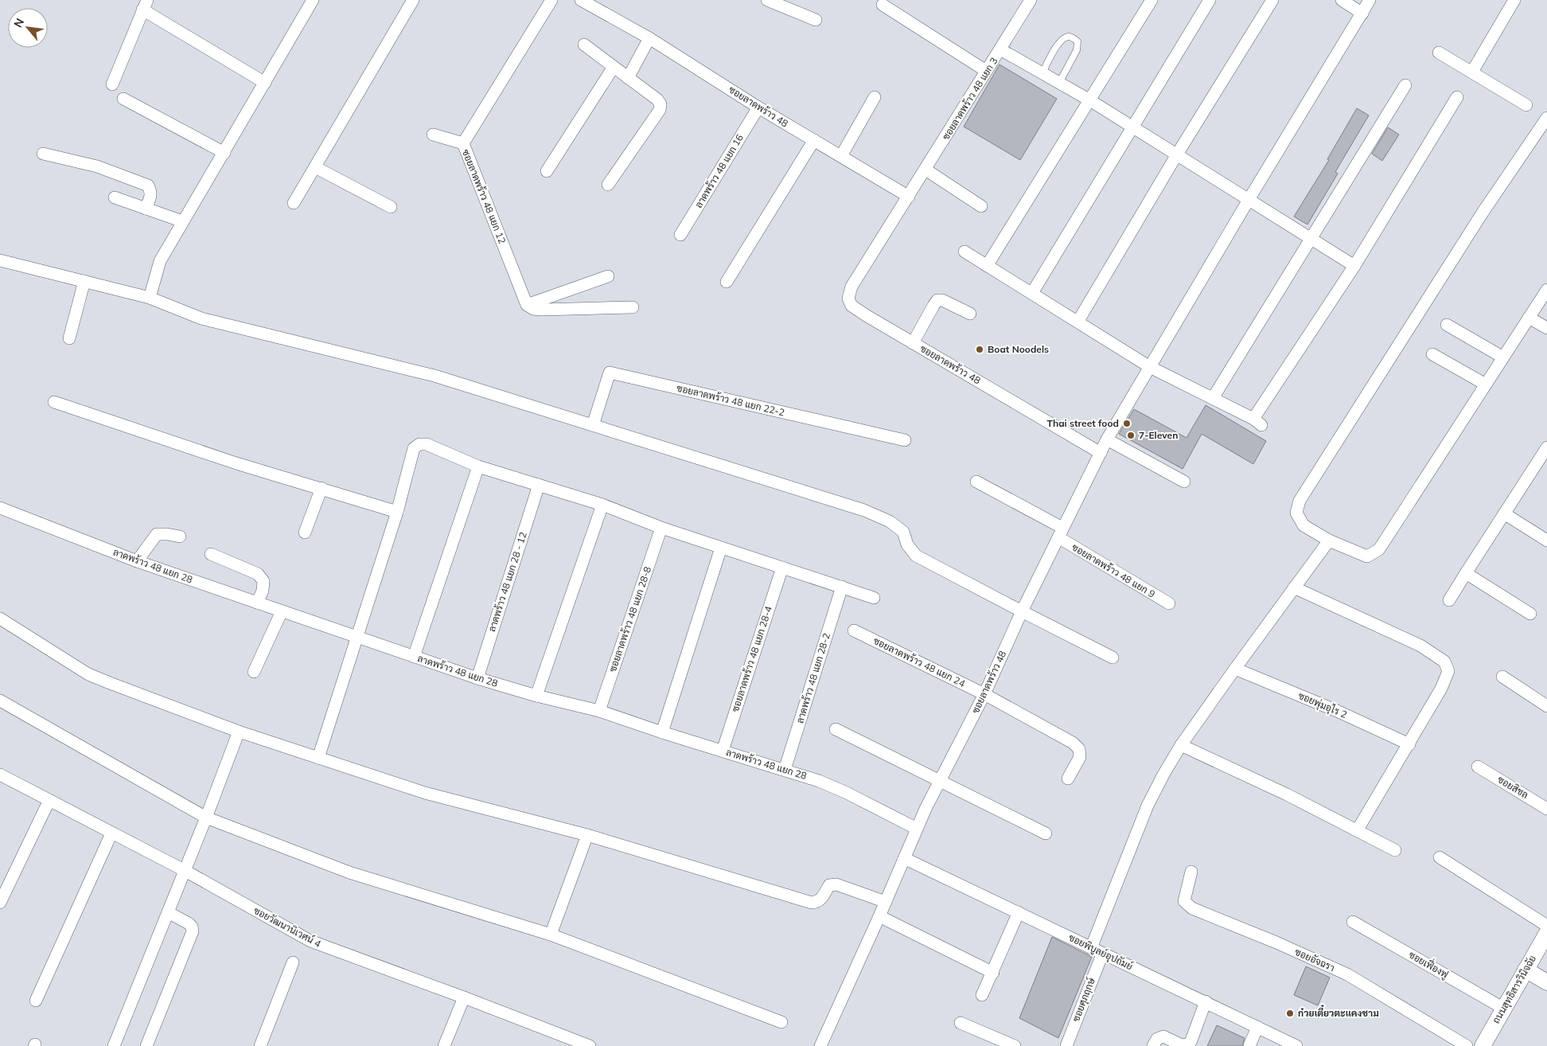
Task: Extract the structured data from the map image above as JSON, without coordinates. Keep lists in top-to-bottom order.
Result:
{
  "streets": {
    "street": [
      "ซอยลาดพร้าว 48 แยก 3",
      "ซอยลาดพร้าว 48",
      "ลาดพร้าว 48 แยก 16",
      "ซอยลาดพร้าว 48 แยก 12",
      "ซอยลาดพร้าว 48 แยก 22-2",
      "ลาดพร้าว 48 แยก 28",
      "ซอยลาดพร้าว 48 แยก 9",
      "ลาดพร้าว 48 แยก 28 - 12",
      "ซอยลาดพร้าว 48 แยก 28-8",
      "ซอยลาดพร้าว 48 แยก 28-4",
      "ซอยลาดพร้าว 48 แยก 24",
      "ลาดพร้าว 48 แยก 28-2",
      "ซอยพุ่มอุไร 2",
      "ซอยสิชล",
      "ซอยวัฒนานิเวศน์ 4",
      "ซอยพิบูลย์อุปถัมย์",
      "ซอยอัจฉรา",
      "ซอยเฟื่องฟู",
      "ถนนสุทธิสารวินิจฉัย",
      "ซอยศุภฤกษ์"
    ]
  },
  "crossings": [
    ["ซอยลาดพร้าว 48 แยก 3", "ซอยลาดพร้าว 48"],
    ["ซอยลาดพร้าว 48", "ลาดพร้าว 48 แยก 16"],
    ["ซอยลาดพร้าว 48", "ลาดพร้าว 48 แยก 28"],
    ["ซอยลาดพร้าว 48", "ซอยลาดพร้าว 48 แยก 9"],
    ["ซอยลาดพร้าว 48", "ซอยลาดพร้าว 48 แยก 24"],
    ["ซอยลาดพร้าว 48", "ซอยพิบูลย์อุปถัมย์"],
    ["ลาดพร้าว 48 แยก 28", "ลาดพร้าว 48 แยก 28 - 12"],
    ["ลาดพร้าว 48 แยก 28", "ซอยลาดพร้าว 48 แยก 28-8"],
    ["ลาดพร้าว 48 แยก 28", "ซอยลาดพร้าว 48 แยก 28-4"],
    ["ลาดพร้าว 48 แยก 28", "ลาดพร้าว 48 แยก 28-2"],
    ["ซอยพุ่มอุไร 2", "ซอยศุภฤกษ์"],
    ["ซอยพิบูลย์อุปถัมย์", "ซอยศุภฤกษ์"],
    ["ซอยเฟื่องฟู", "ถนนสุทธิสารวินิจฉัย"]
  ],
  "places": [
    "Boat Noodels",
    "Thai street food",
    "7-Eleven",
    "ก๋วยเตี๋ยวตะแคงชาม"
  ],
  "north": "top left"
}
